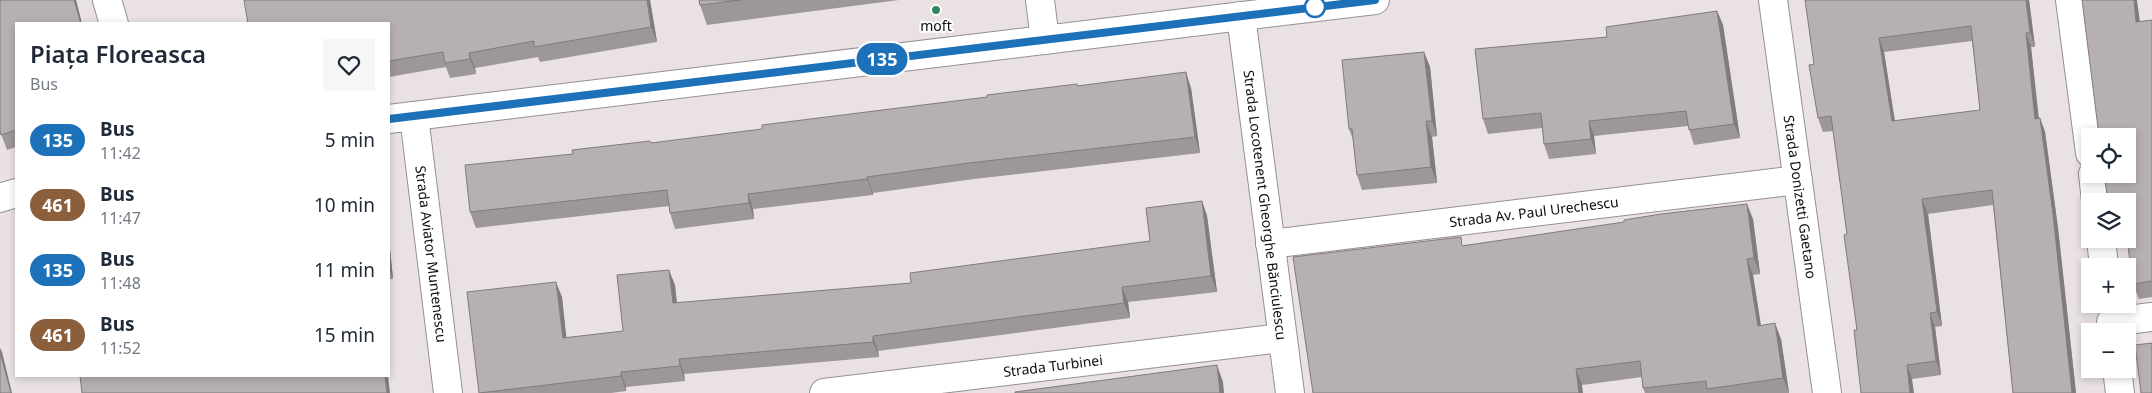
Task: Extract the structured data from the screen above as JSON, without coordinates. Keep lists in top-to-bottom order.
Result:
{
  "streets": {
    "street": [
      "Strada Donizetti Gaetano",
      "Strada Locotenent Gheorghe Bănciulescu",
      "Strada Av. Paul Urechescu",
      "Strada Aviator Muntenescu",
      "Strada Turbinei"
    ]
  },
  "crossings": [
    ["Strada Donizetti Gaetano", "Strada Av. Paul Urechescu"],
    ["Strada Locotenent Gheorghe Bănciulescu", "Strada Av. Paul Urechescu"],
    ["Strada Locotenent Gheorghe Bănciulescu", "Strada Turbinei"]
  ],
  "places": ["moft"],
  "lines": ["bus line 135"],
  "page": {
    "on_map": "135",
    "heading": ["Piața Floreasca", "Bus"],
    "list": [
      {
        "mark": "135",
        "name": "Bus",
        "note": "11:42",
        "value": "5 min"
      },
      {
        "mark": "461",
        "name": "Bus",
        "note": "11:47",
        "value": "10 min"
      },
      {
        "mark": "135",
        "name": "Bus",
        "note": "11:48",
        "value": "11 min"
      },
      {
        "mark": "461",
        "name": "Bus",
        "note": "11:52",
        "value": "15 min"
      }
    ],
    "map_buttons": ["+", "−"]
  }
}
